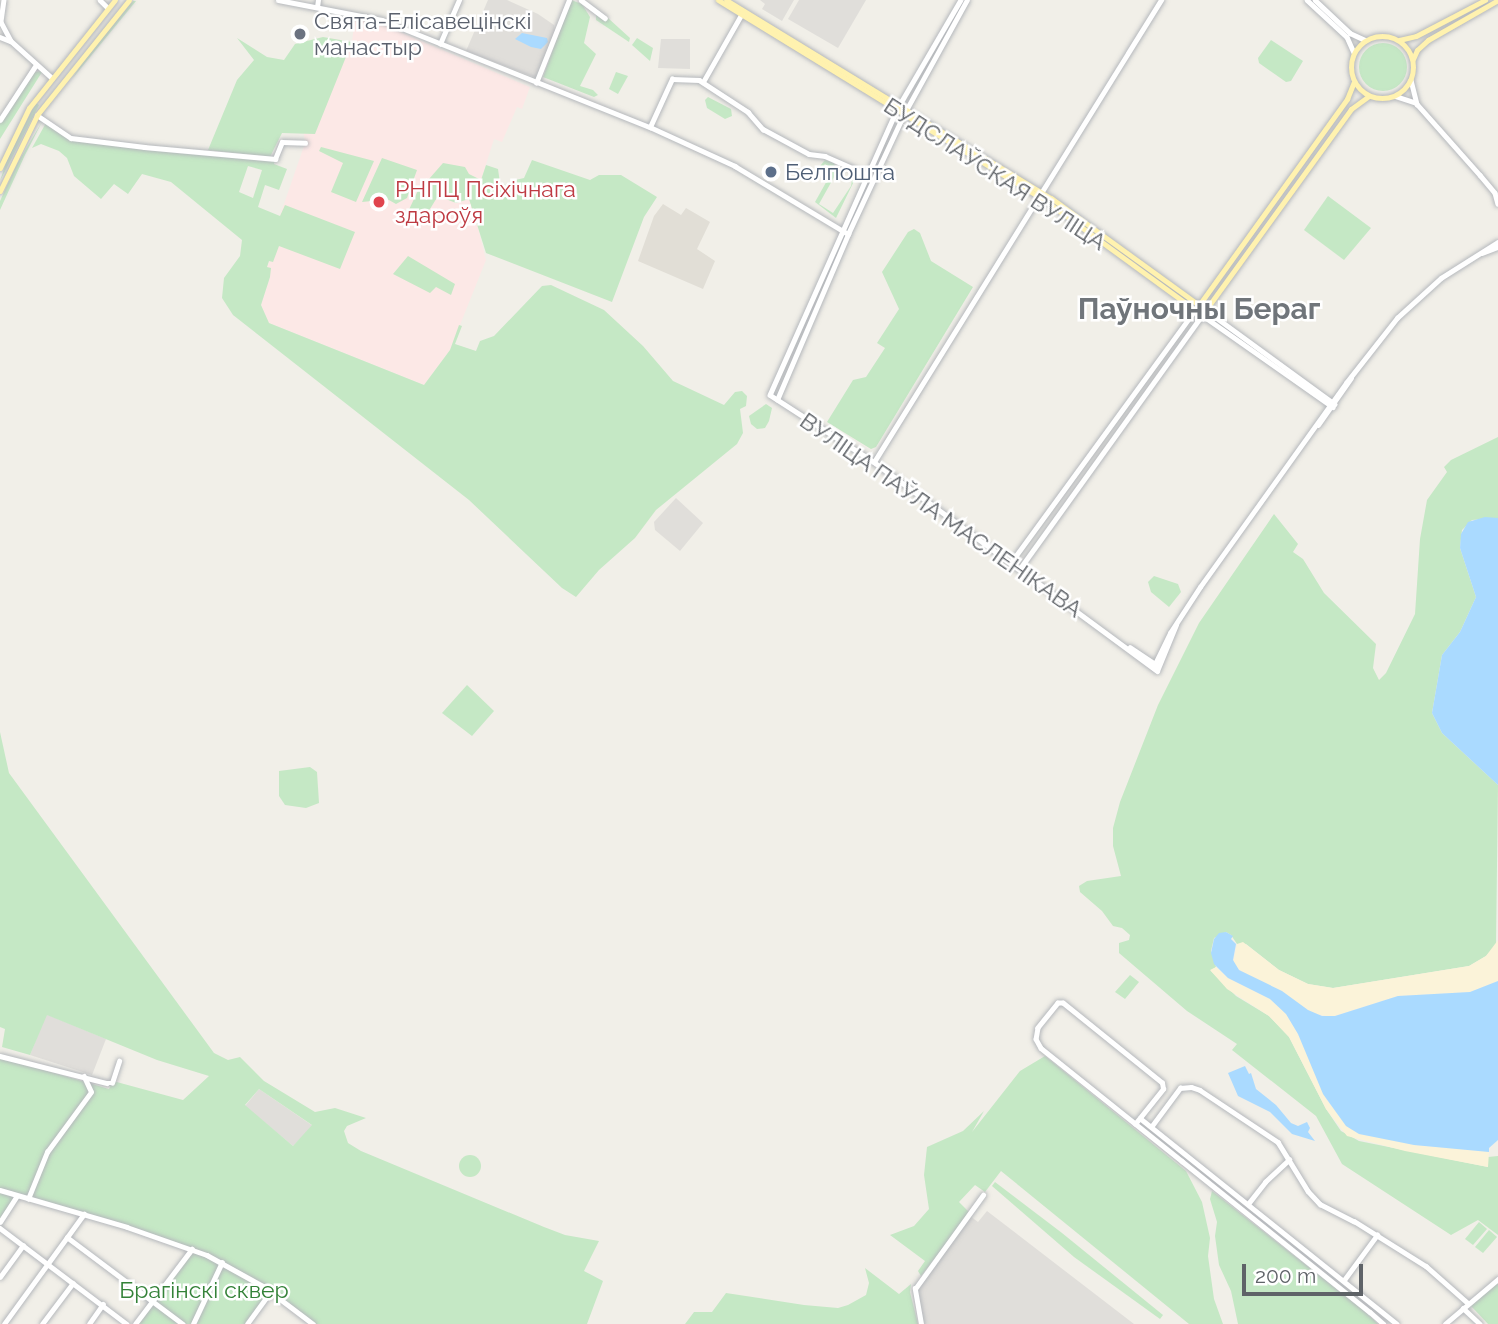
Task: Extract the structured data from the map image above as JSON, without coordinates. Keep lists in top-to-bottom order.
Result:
{
  "streets": {
    "main road": ["БУДСЛАЎСКАЯ ВУЛІЦА"],
    "street": ["ВУЛІЦА ПАЎЛА МАСЛЕНІКАВА"]
  },
  "crossings": [
    ["БУДСЛАЎСКАЯ ВУЛІЦА", "ВУЛІЦА ПАЎЛА МАСЛЕНІКАВА"]
  ],
  "districts": ["Паўночны Бераг"],
  "parks": ["Брагінскі сквер"],
  "places": ["Свята-Елісавецінскі манастыр", "Белпошта", "РНПЦ Псіхічнага здароўя"],
  "scale_bar": "200 m"
}
